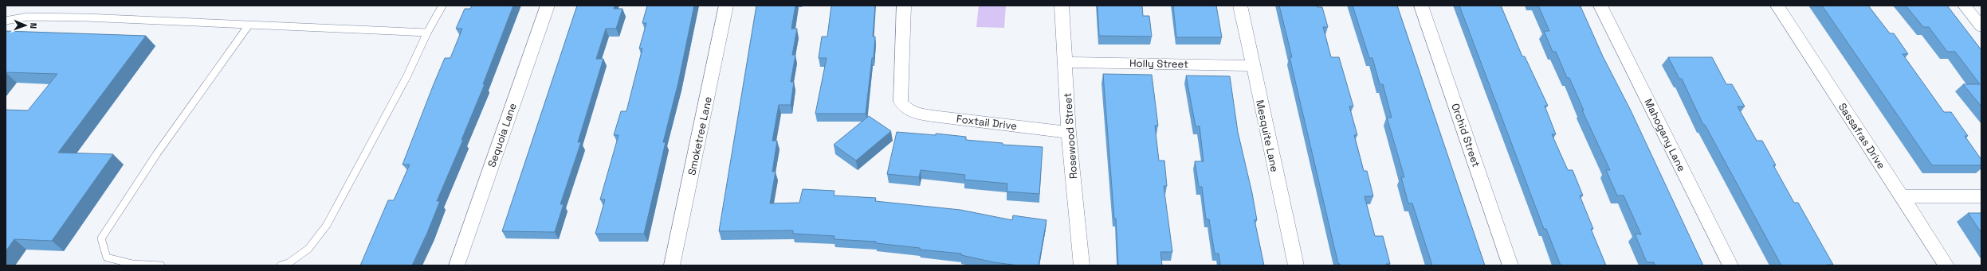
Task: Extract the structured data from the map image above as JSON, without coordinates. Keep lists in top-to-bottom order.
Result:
{
  "streets": {
    "street": [
      "Holly Street",
      "Foxtail Drive",
      "Sequoia Lane",
      "Orchid Street",
      "Mahogany Lane",
      "Smoketree Lane",
      "Rosewood Street",
      "Mesquite Lane",
      "Sassafras Drive"
    ]
  },
  "crossings": [
    ["Holly Street", "Rosewood Street"],
    ["Holly Street", "Mesquite Lane"],
    ["Foxtail Drive", "Rosewood Street"]
  ],
  "north": "right"
}
